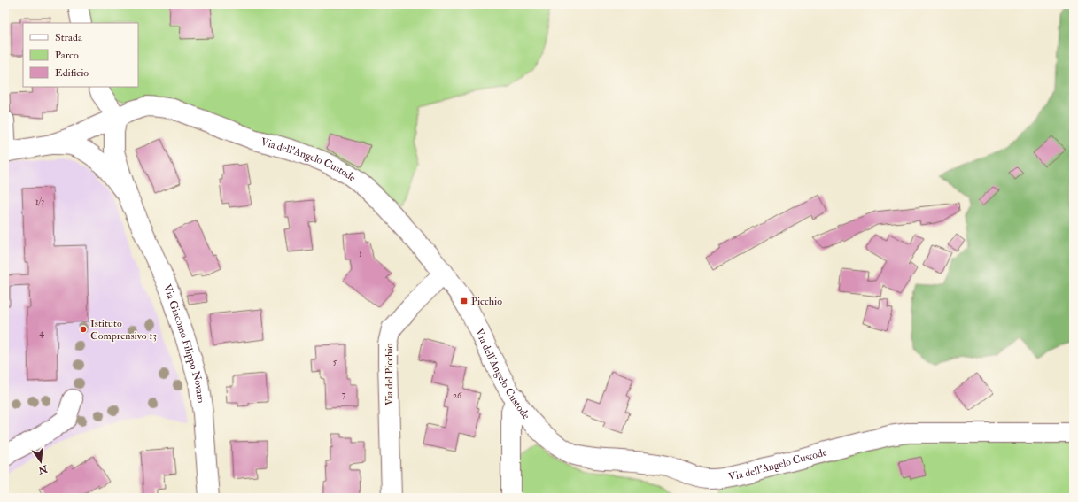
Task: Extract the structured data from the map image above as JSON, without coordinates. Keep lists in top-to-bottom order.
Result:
{
  "streets": {
    "street": ["Via dell'Angelo Custode", "Via Giacomo Filippo Novaro", "Via del Picchio"]
  },
  "crossings": [
    ["Via dell'Angelo Custode", "Via Giacomo Filippo Novaro"],
    ["Via dell'Angelo Custode", "Via del Picchio"]
  ],
  "places": {
    "transit": ["Picchio"],
    "other": ["Istituto Comprensivo 13"]
  },
  "house_numbers": [
    "1/3",
    "1",
    "4",
    "5",
    "7",
    "26"
  ],
  "legend": ["Strada", "Parco", "Edificio"],
  "north": "bottom"
}
